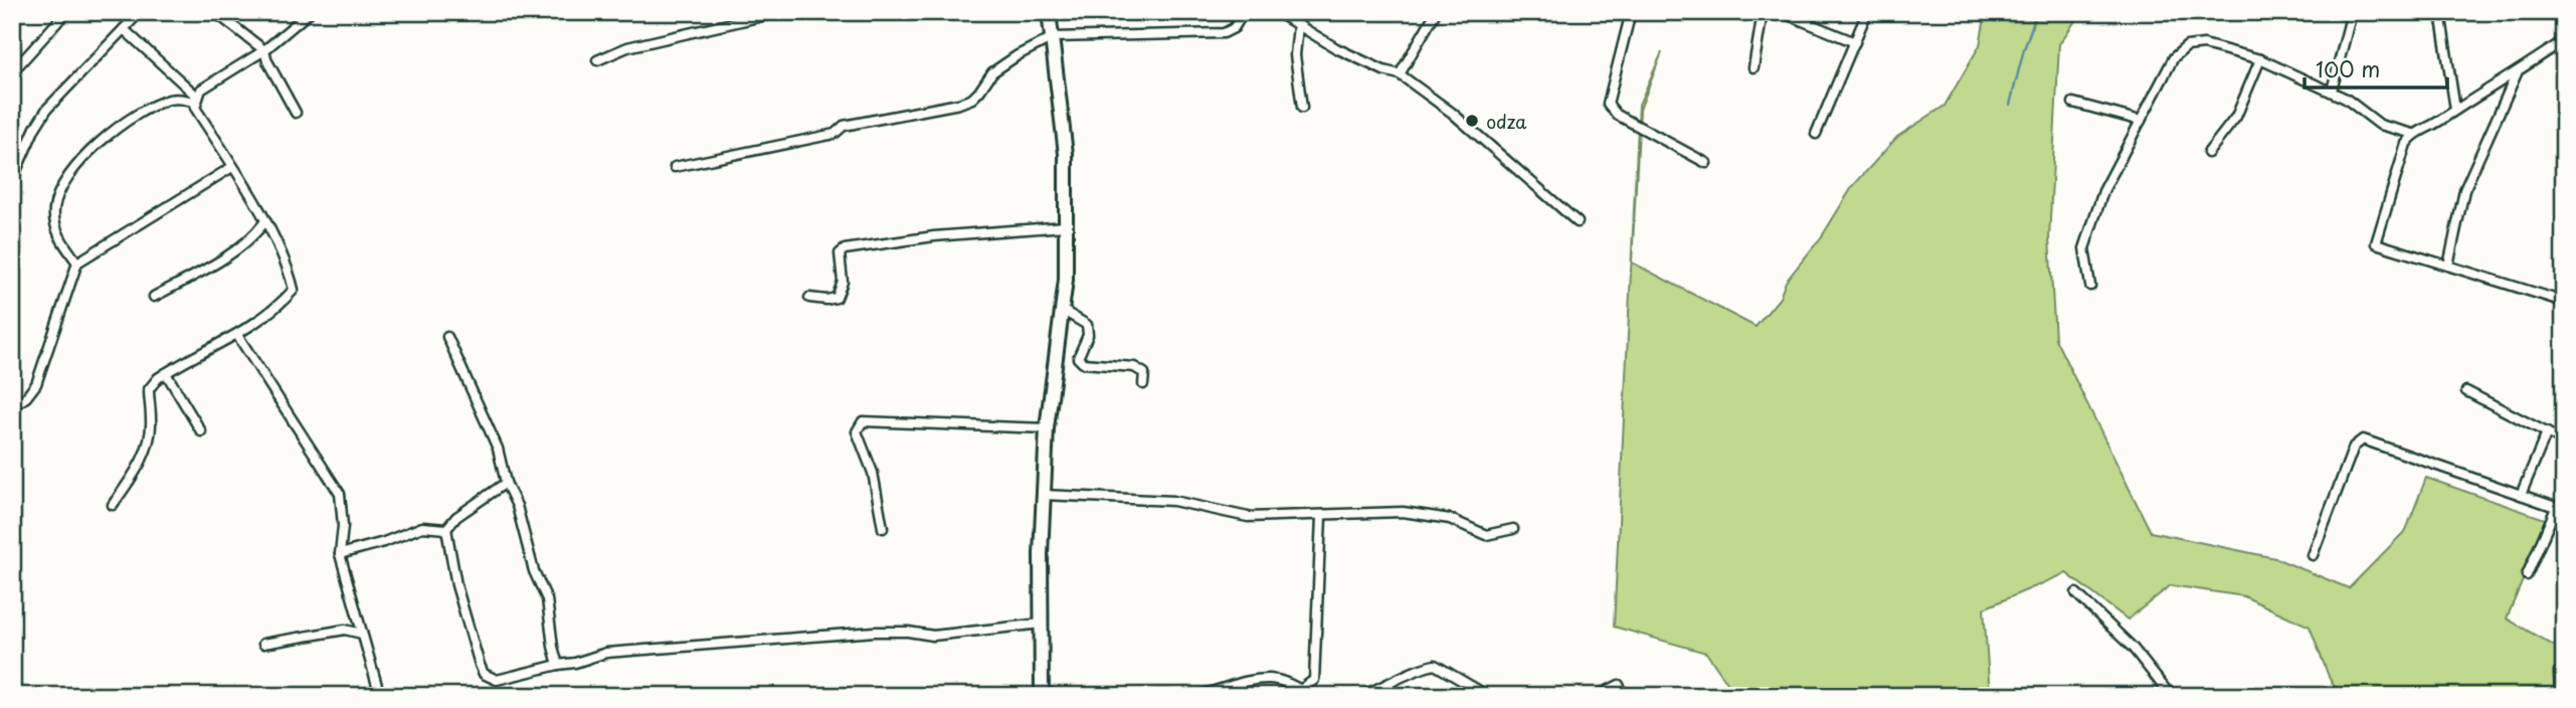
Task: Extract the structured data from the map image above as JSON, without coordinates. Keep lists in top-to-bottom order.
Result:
{
  "places": ["odza"],
  "scale_bar": "100 m"
}
